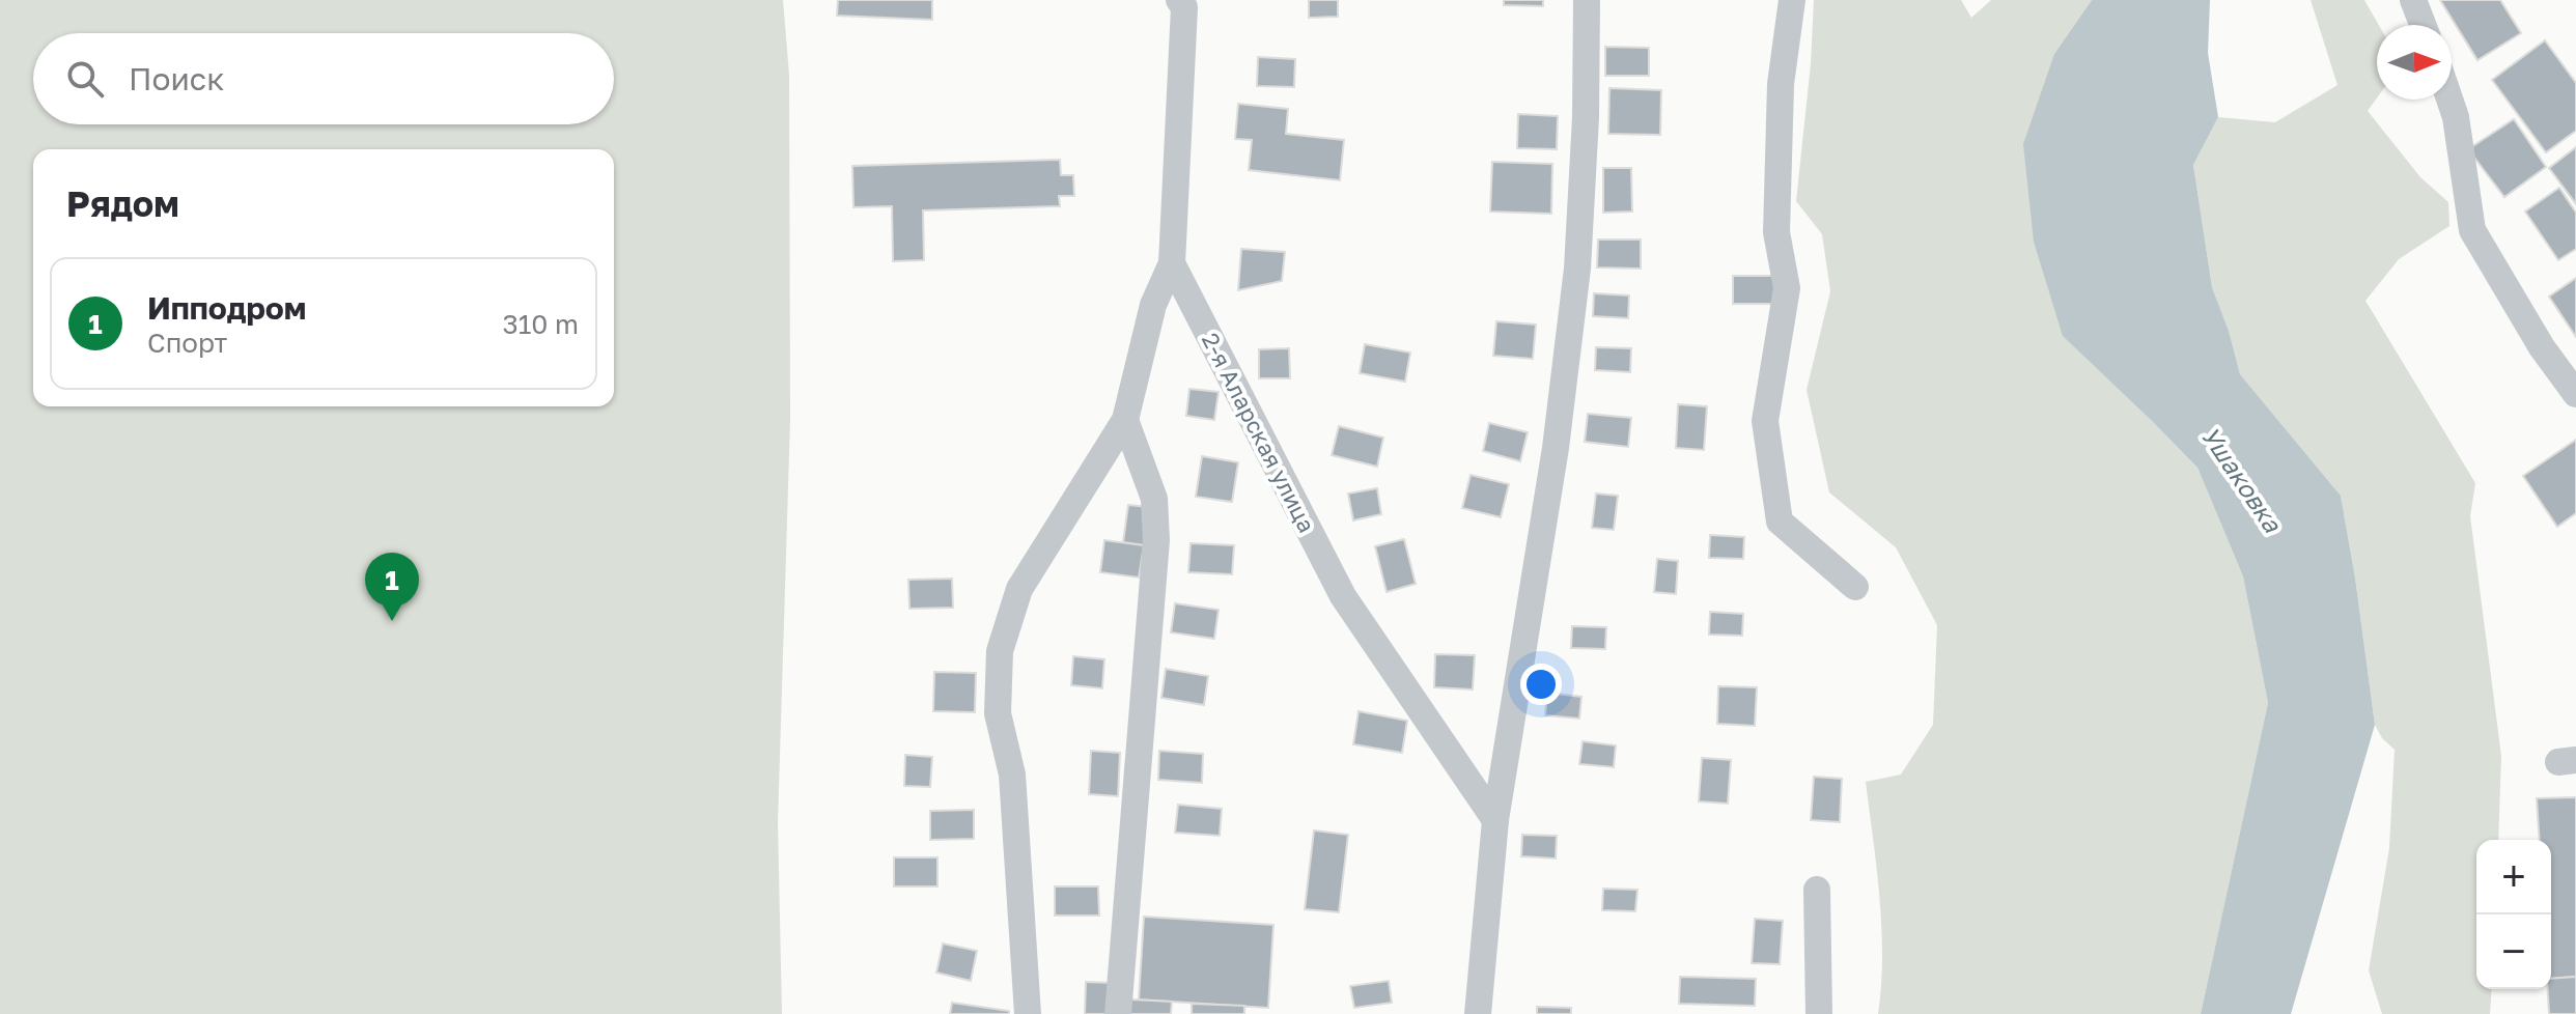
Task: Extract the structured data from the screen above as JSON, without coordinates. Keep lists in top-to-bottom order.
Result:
{
  "streets": {
    "street": ["2-я Аларская улица"]
  },
  "water": ["Ушаковка"],
  "north": "right",
  "page": {
    "search": "Поиск",
    "heading": "Рядом",
    "list": [
      {
        "mark": "1",
        "name": "Ипподром",
        "note": "Спорт",
        "value": "310 m"
      }
    ],
    "pins": "1",
    "map_buttons": ["+", "−"]
  }
}
